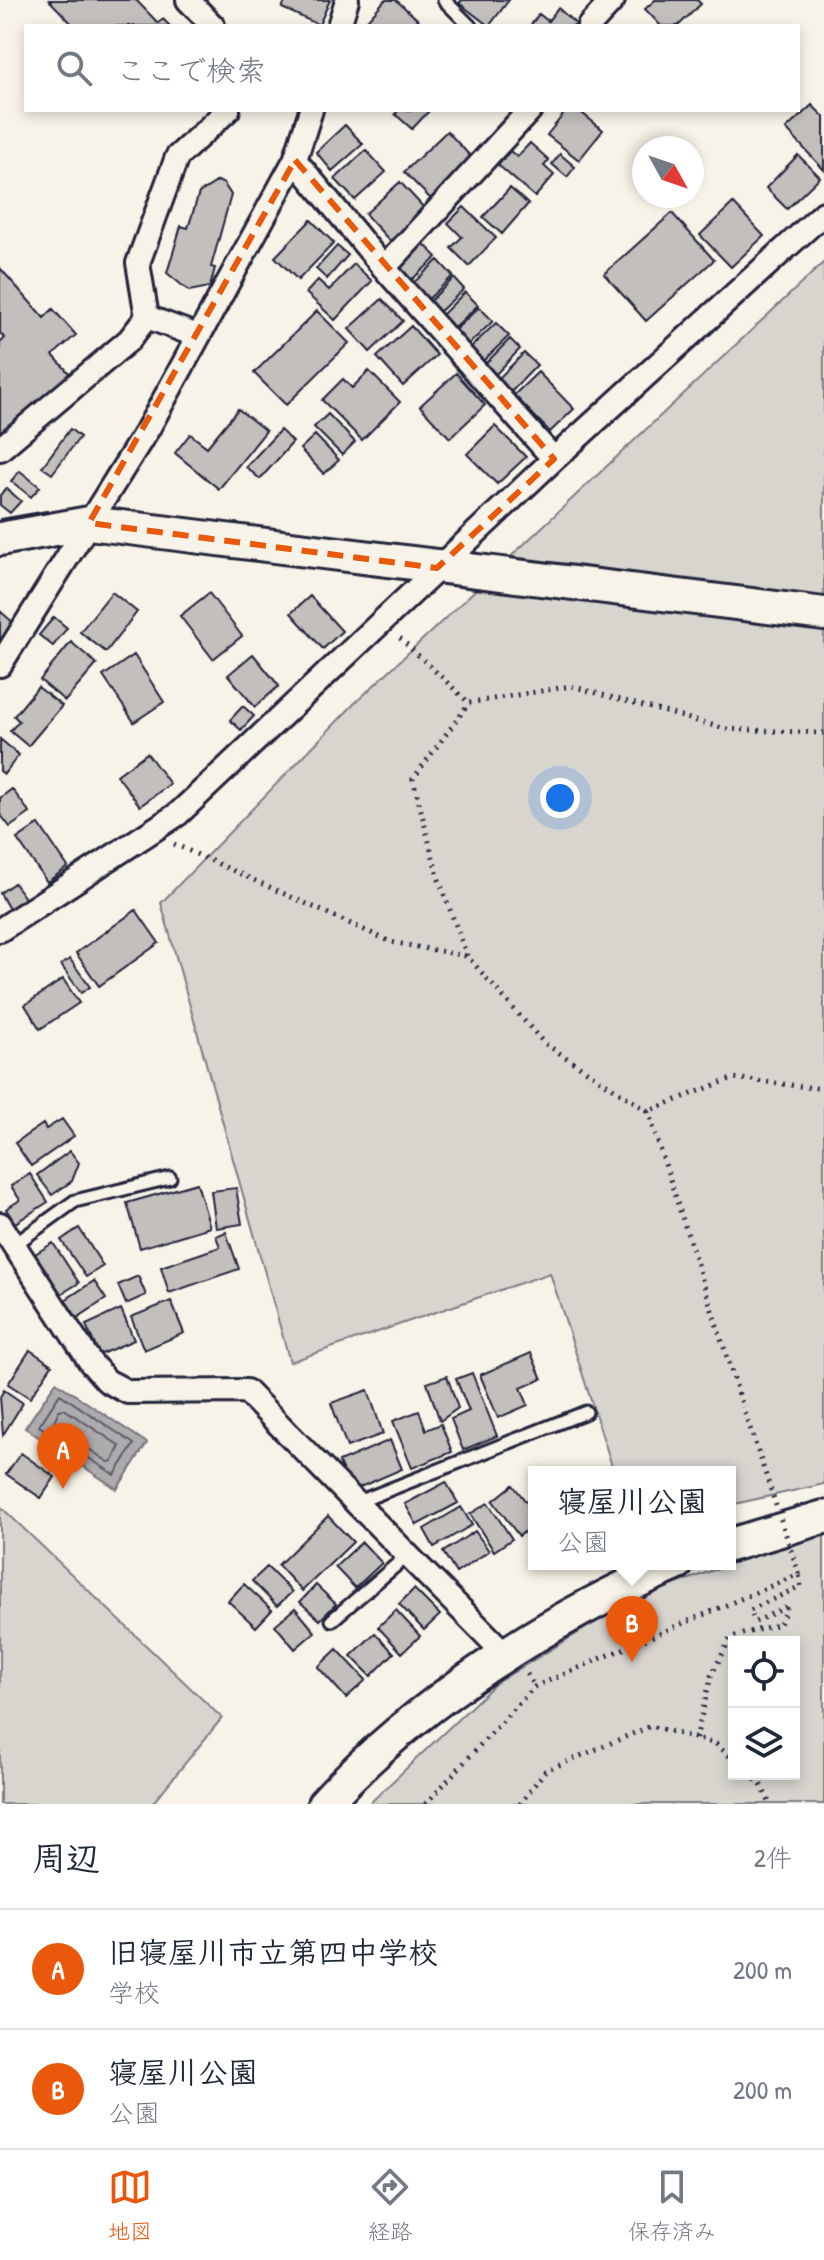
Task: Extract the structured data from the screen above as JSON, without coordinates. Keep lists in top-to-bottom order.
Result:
{
  "north": "bottom right",
  "page": {
    "search": "ここで検索",
    "pins": ["A", "B"],
    "popup": ["寝屋川公園", "公園"],
    "heading": ["周辺", "2件"],
    "list": [
      {
        "mark": "A",
        "name": "旧寝屋川市立第四中学校",
        "note": "学校",
        "value": "200 m"
      },
      {
        "mark": "B",
        "name": "寝屋川公園",
        "note": "公園",
        "value": "200 m"
      }
    ],
    "nav": ["地図", "経路", "保存済み"]
  }
}
